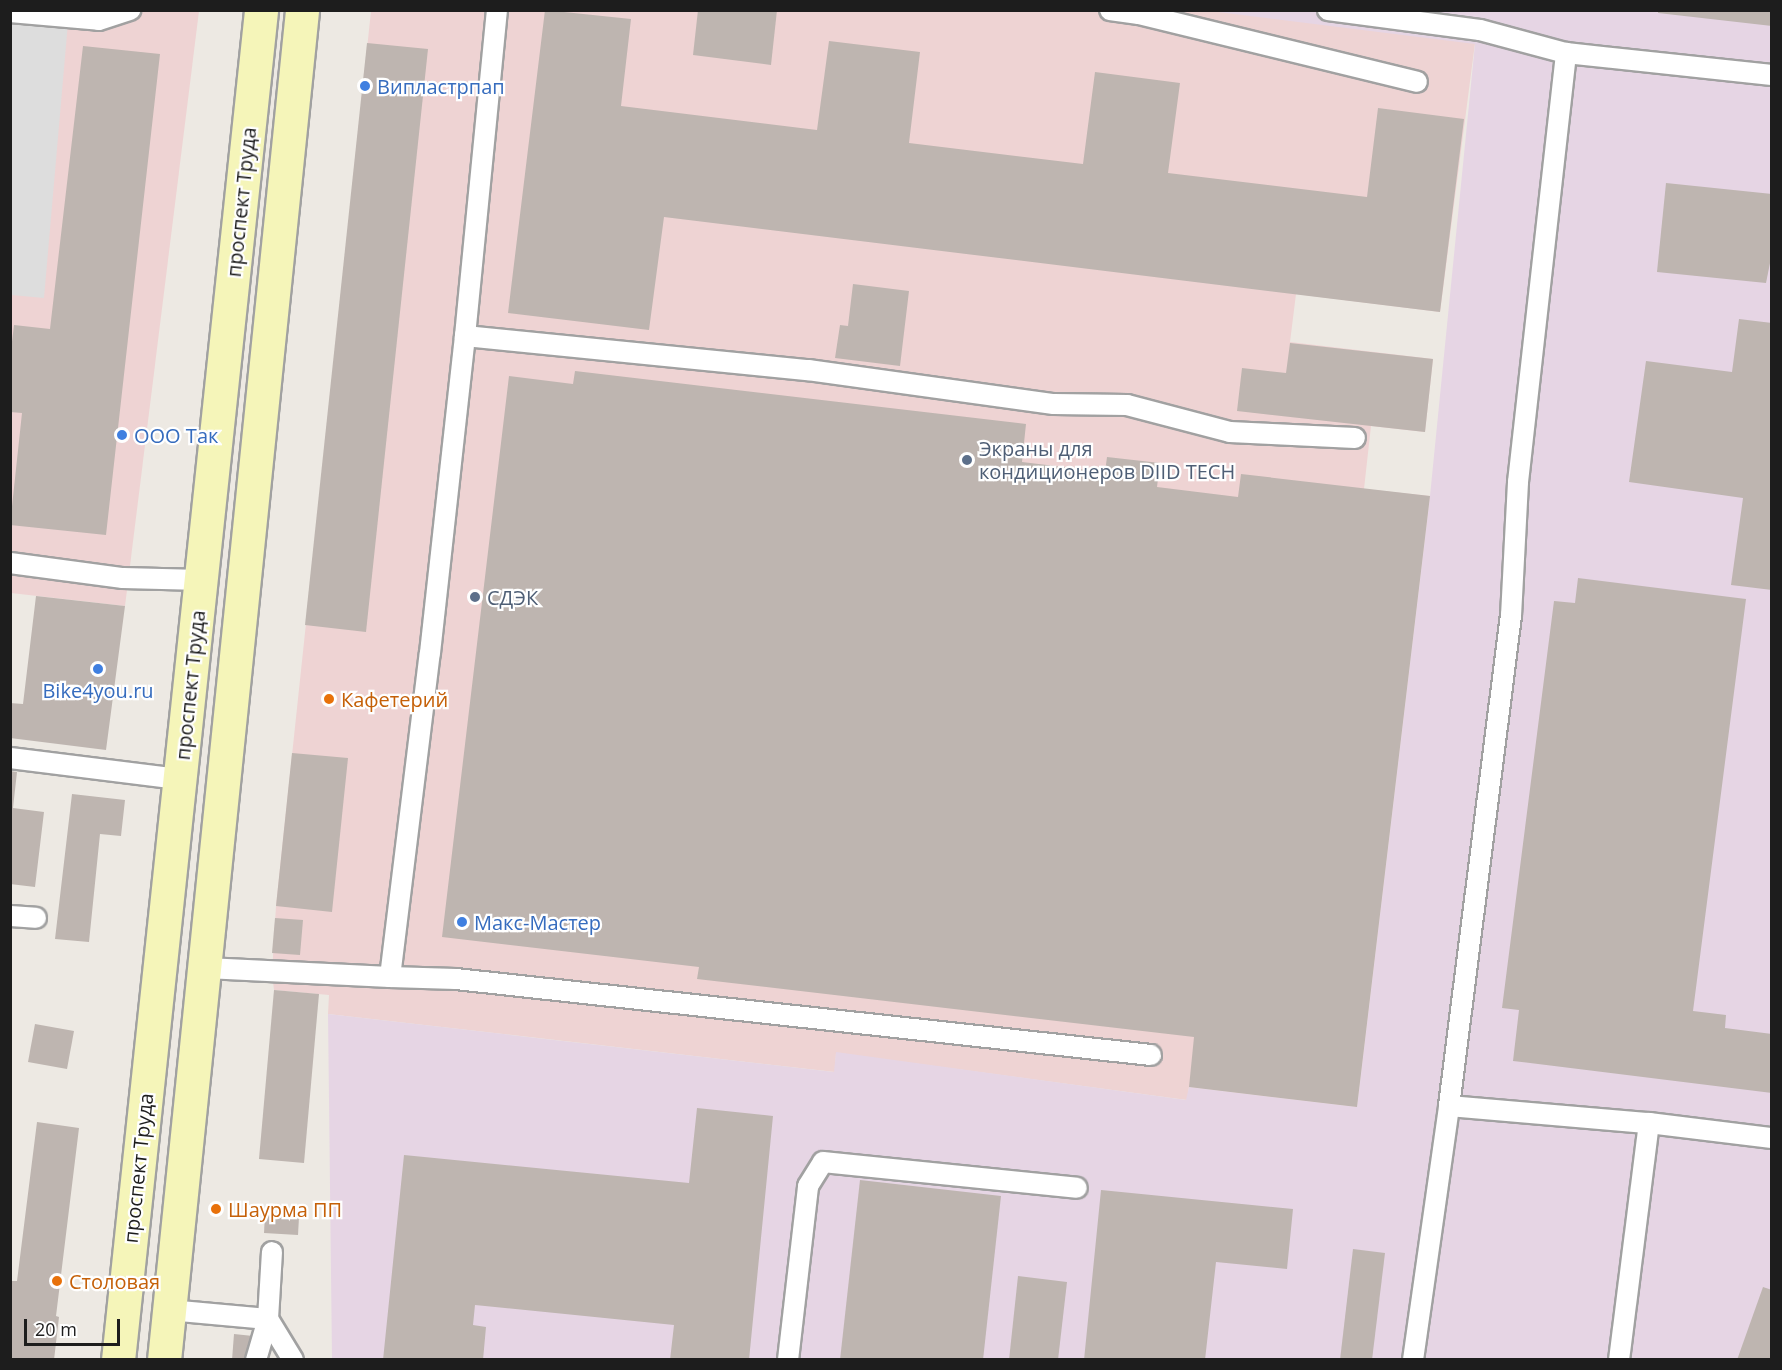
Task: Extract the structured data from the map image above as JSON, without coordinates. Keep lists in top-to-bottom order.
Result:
{
  "streets": {
    "main road": ["проспект Труда"]
  },
  "places": [
    "Випластрпап",
    "ООО Так",
    "Экраны для кондиционеров DIID TECH",
    "СДЭК",
    "Bike4you.ru",
    "Кафетерий",
    "Макс-Мастер",
    "Шаурма ПП",
    "Столовая"
  ],
  "scale_bar": "20 m"
}
